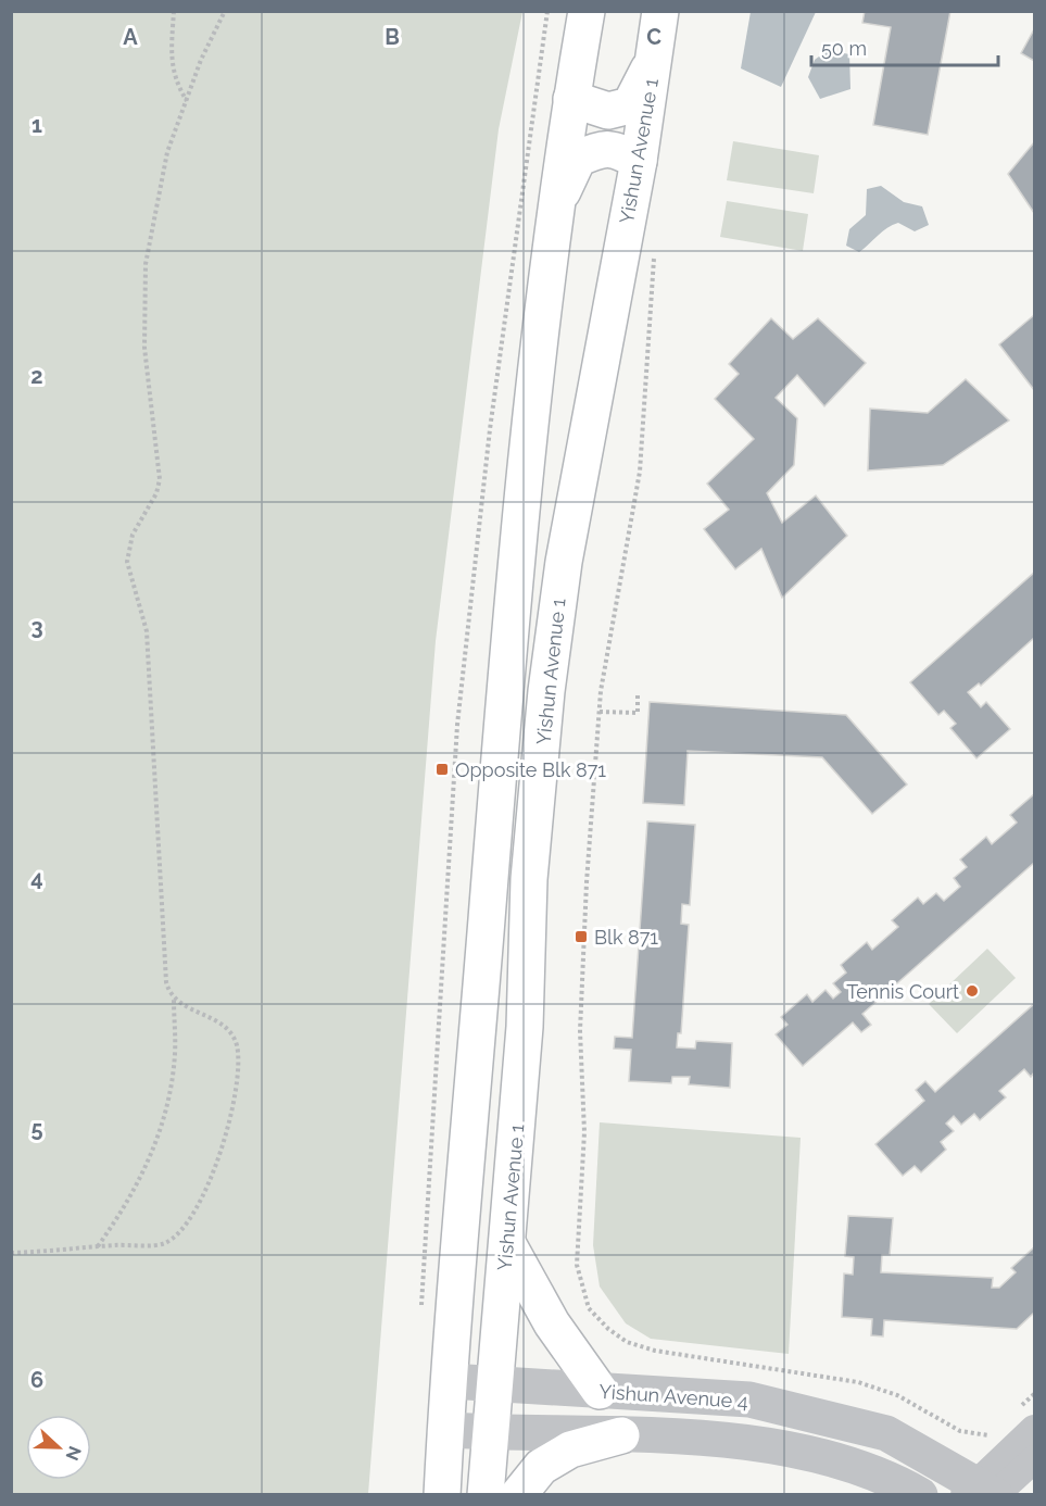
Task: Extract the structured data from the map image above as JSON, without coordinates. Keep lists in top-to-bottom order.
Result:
{
  "streets": {
    "main road": ["Yishun Avenue 1"],
    "street": ["Yishun Avenue 4"]
  },
  "crossings": [
    ["Yishun Avenue 1", "Yishun Avenue 4"]
  ],
  "places": {
    "transit": ["Opposite Blk 871", "Blk 871"],
    "other": ["Tennis Court"]
  },
  "scale_bar": "50 m",
  "north": "right",
  "grid": {
    "columns": ["A", "B", "C"],
    "rows": [
      "1",
      "2",
      "3",
      "4",
      "5",
      "6"
    ]
  }
}
